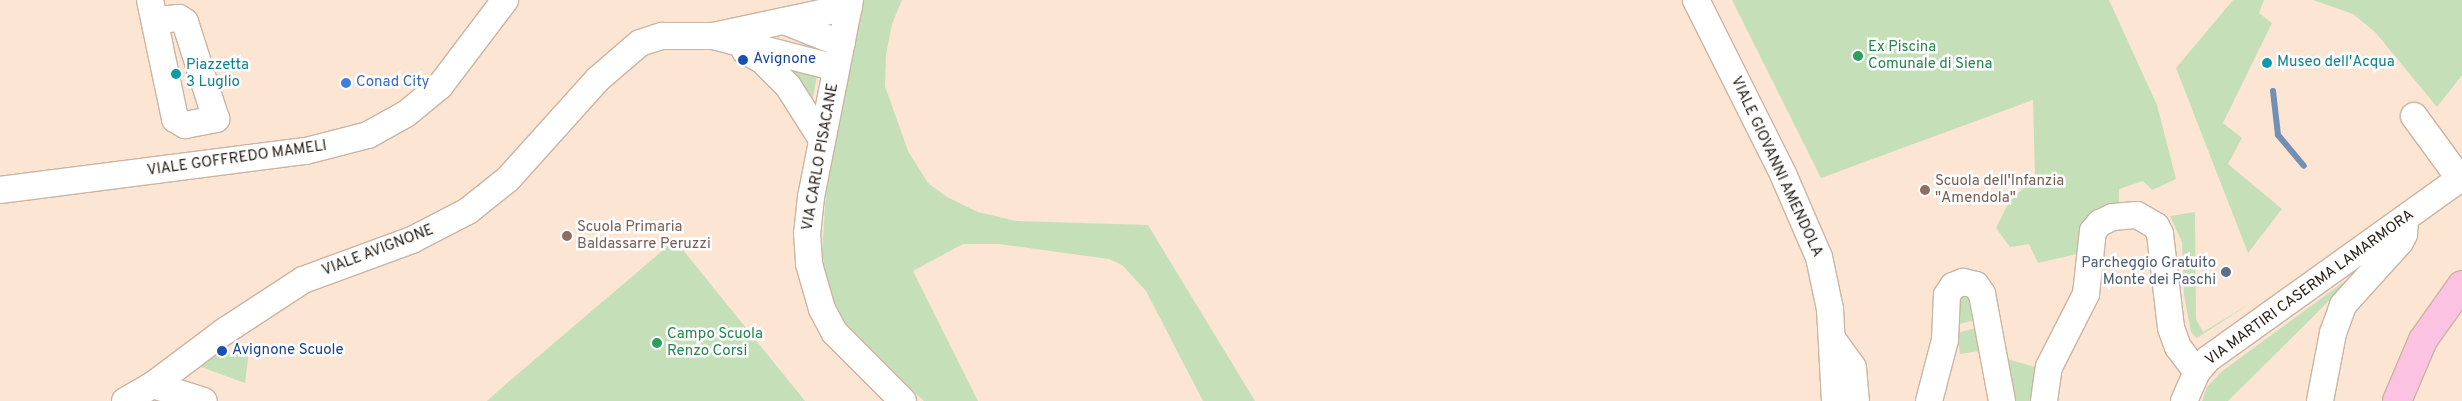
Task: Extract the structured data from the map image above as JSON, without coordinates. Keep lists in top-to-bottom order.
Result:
{
  "streets": {
    "street": [
      "VIA CARLO PISACANE",
      "VIALE GOFFREDO MAMELI",
      "VIALE GIOVANNI AMENDOLA",
      "VIALE AVIGNONE",
      "VIA MARTIRI CASERMA LAMARMORA"
    ]
  },
  "crossings": [
    ["VIA CARLO PISACANE", "VIALE AVIGNONE"]
  ],
  "places": [
    "Ex Piscina Comunale di Siena",
    "Avignone",
    "Museo dell'Acqua",
    "Piazzetta 3 Luglio",
    "Conad City",
    "Scuola dell'Infanzia \"Amendola\"",
    "Scuola Primaria Baldassarre Peruzzi",
    "Parcheggio Gratuito Monte dei Paschi",
    "Campo Scuola Renzo Corsi",
    "Avignone Scuole"
  ]
}
